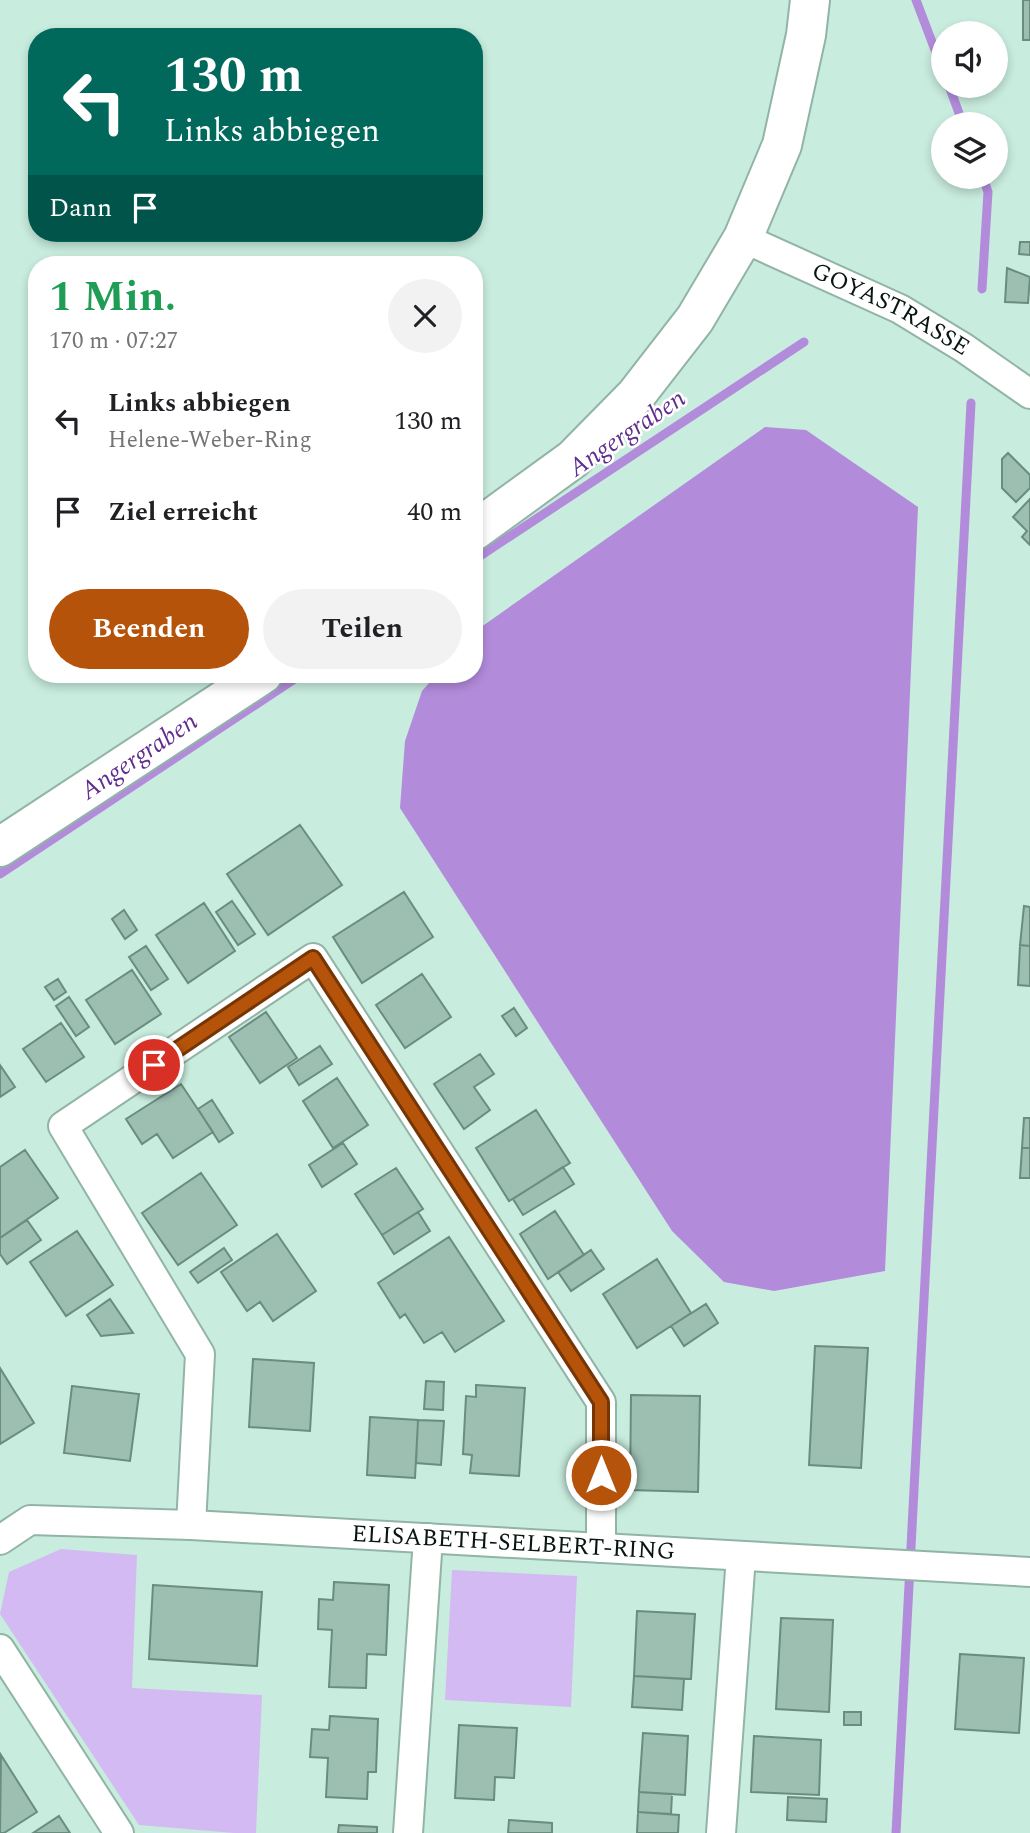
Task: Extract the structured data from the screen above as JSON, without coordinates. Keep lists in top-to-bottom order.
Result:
{
  "streets": {
    "street": ["GOYASTRASSE", "ELISABETH-SELBERT-RING"]
  },
  "water": ["Angergraben"],
  "page": {
    "turn": ["130 m", "Links abbiegen"],
    "then": "Dann",
    "heading": ["1 Min.", "170 m · 07:27"],
    "list": [
      {
        "name": "Links abbiegen",
        "note": "Helene-Weber-Ring",
        "value": "130 m"
      },
      {
        "name": "Ziel erreicht",
        "value": "40 m"
      }
    ],
    "buttons": ["Beenden", "Teilen"]
  }
}
